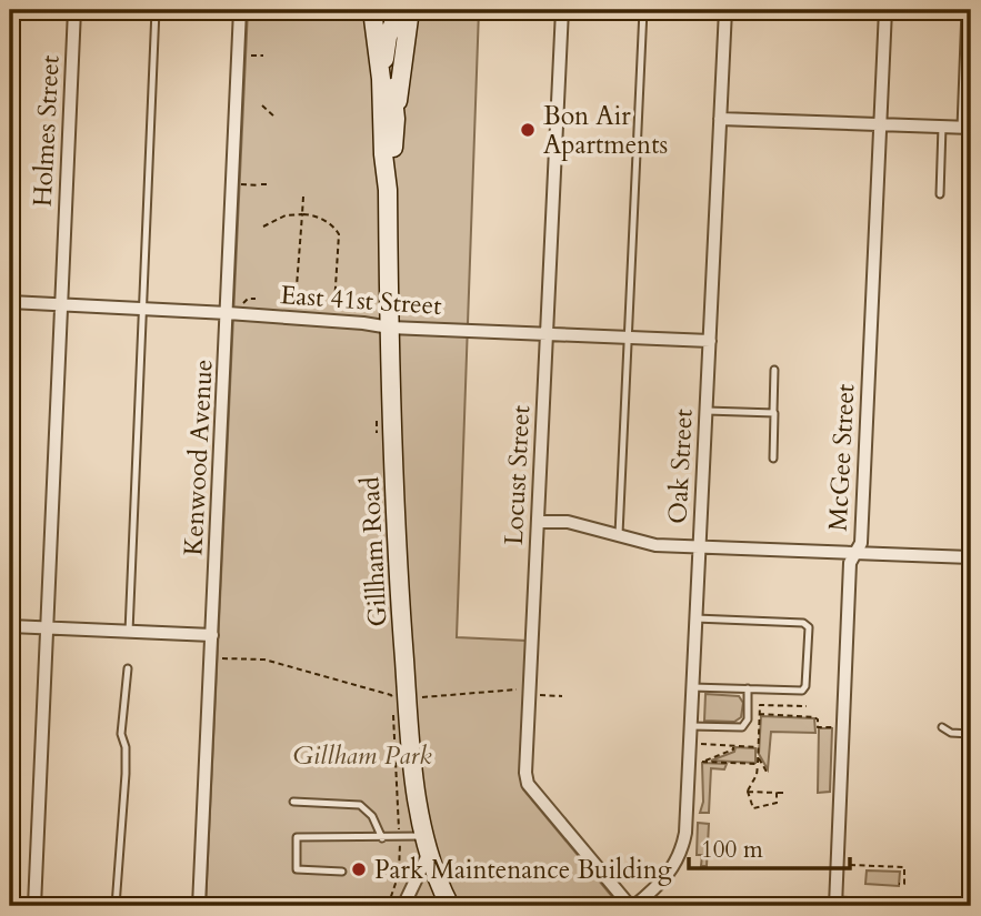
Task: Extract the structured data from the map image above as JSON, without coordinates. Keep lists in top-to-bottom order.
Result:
{
  "streets": {
    "main road": ["Gillham Road"],
    "street": [
      "Holmes Street",
      "East 41st Street",
      "Kenwood Avenue",
      "McGee Street",
      "Oak Street",
      "Locust Street"
    ]
  },
  "crossings": [
    ["Holmes Street", "East 41st Street"],
    ["East 41st Street", "Kenwood Avenue"],
    ["East 41st Street", "Oak Street"],
    ["East 41st Street", "Locust Street"],
    ["East 41st Street", "Gillham Road"],
    ["Oak Street", "Locust Street"]
  ],
  "parks": ["Gillham Park"],
  "places": ["Bon Air Apartments", "Park Maintenance Building"],
  "scale_bar": "100 m"
}
